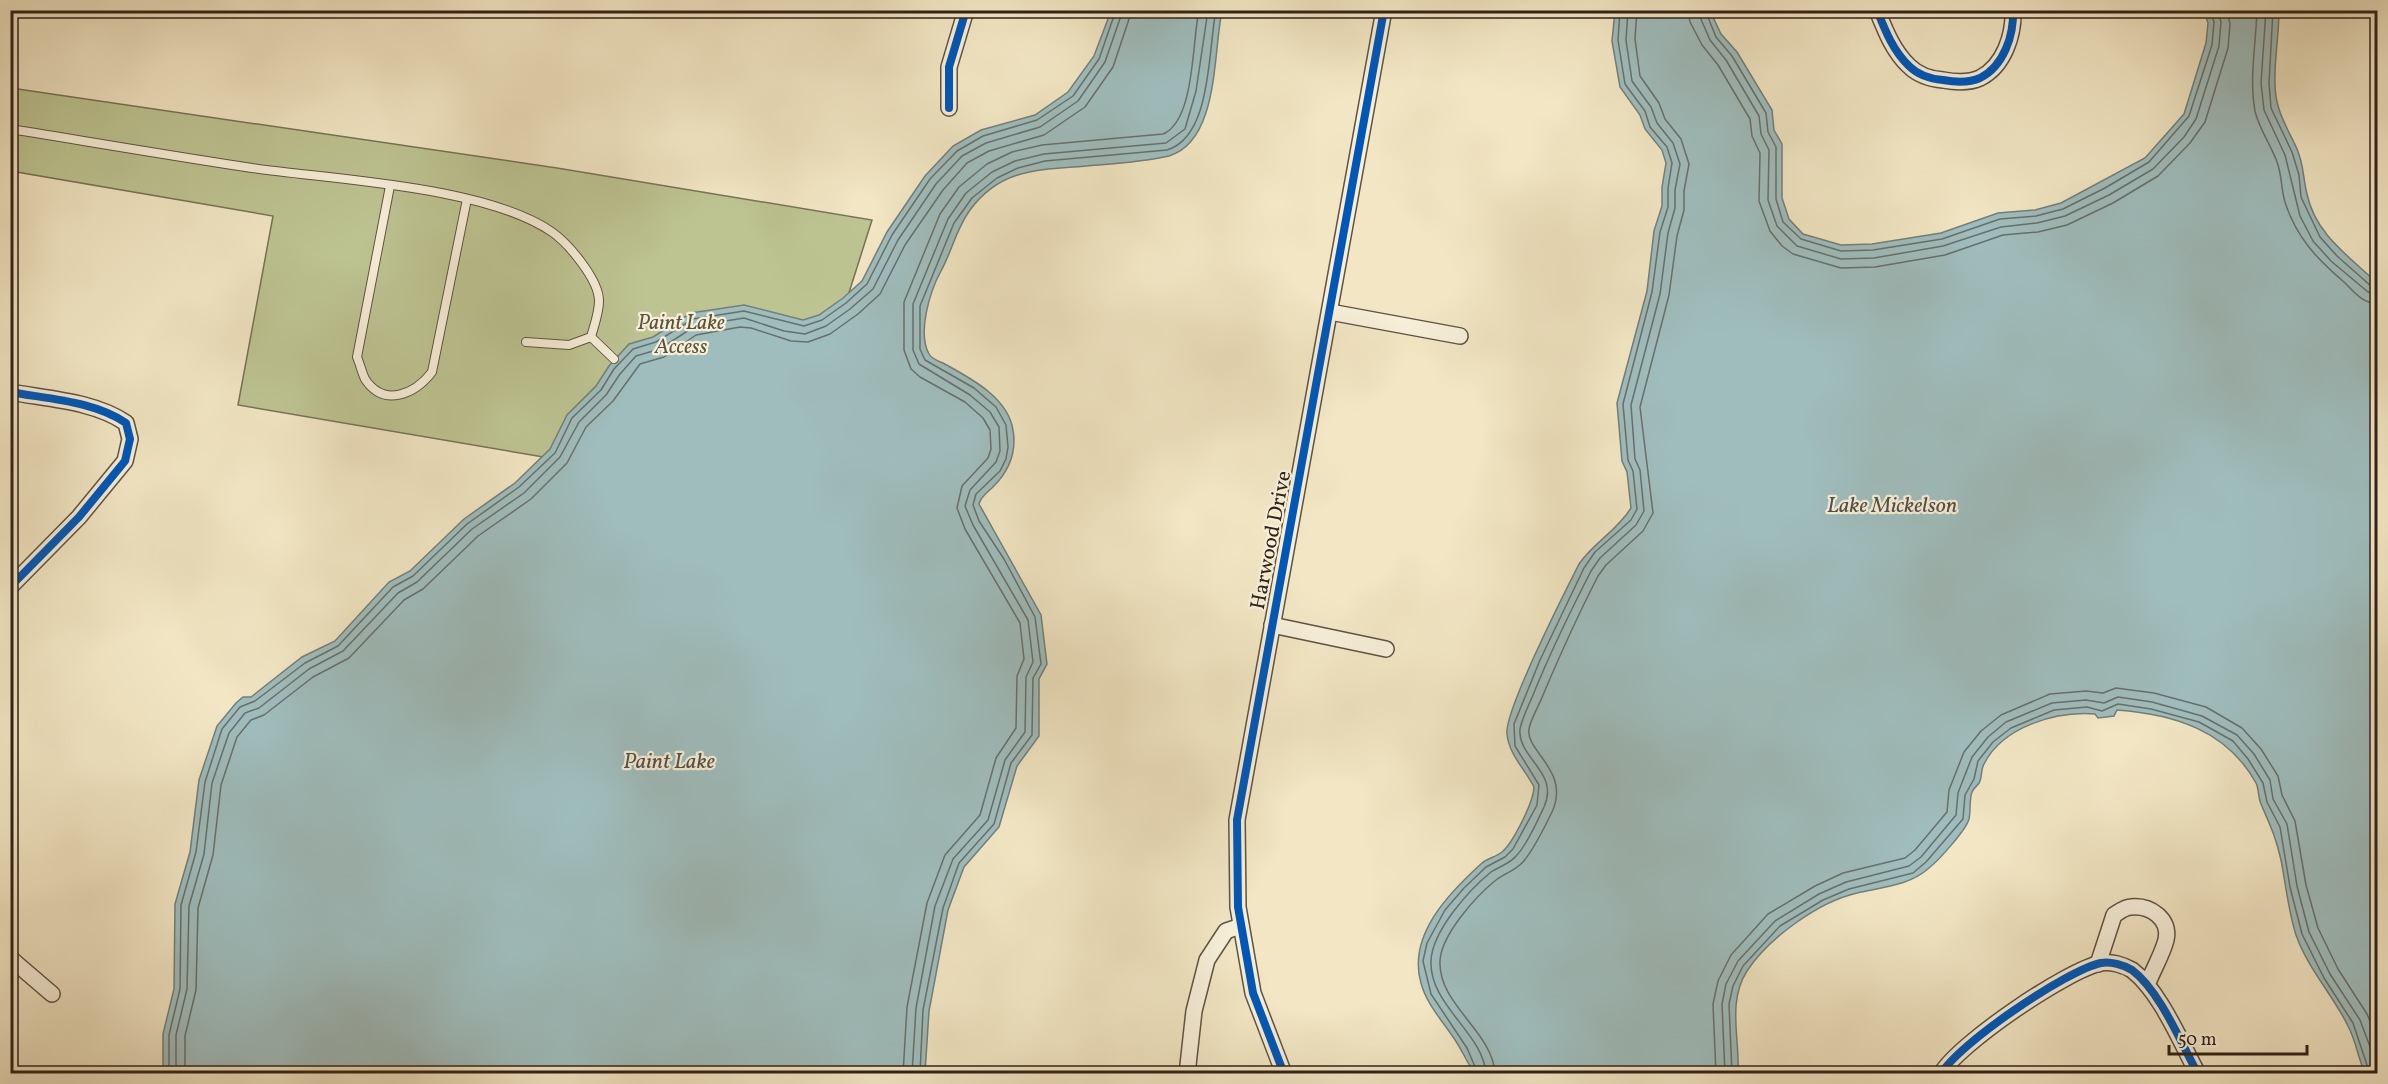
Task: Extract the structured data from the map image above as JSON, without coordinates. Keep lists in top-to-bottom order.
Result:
{
  "streets": {
    "street": ["Harwood Drive"]
  },
  "water": ["Lake Mickelson", "Paint Lake"],
  "parks": ["Paint Lake Access"],
  "scale_bar": "50 m"
}
